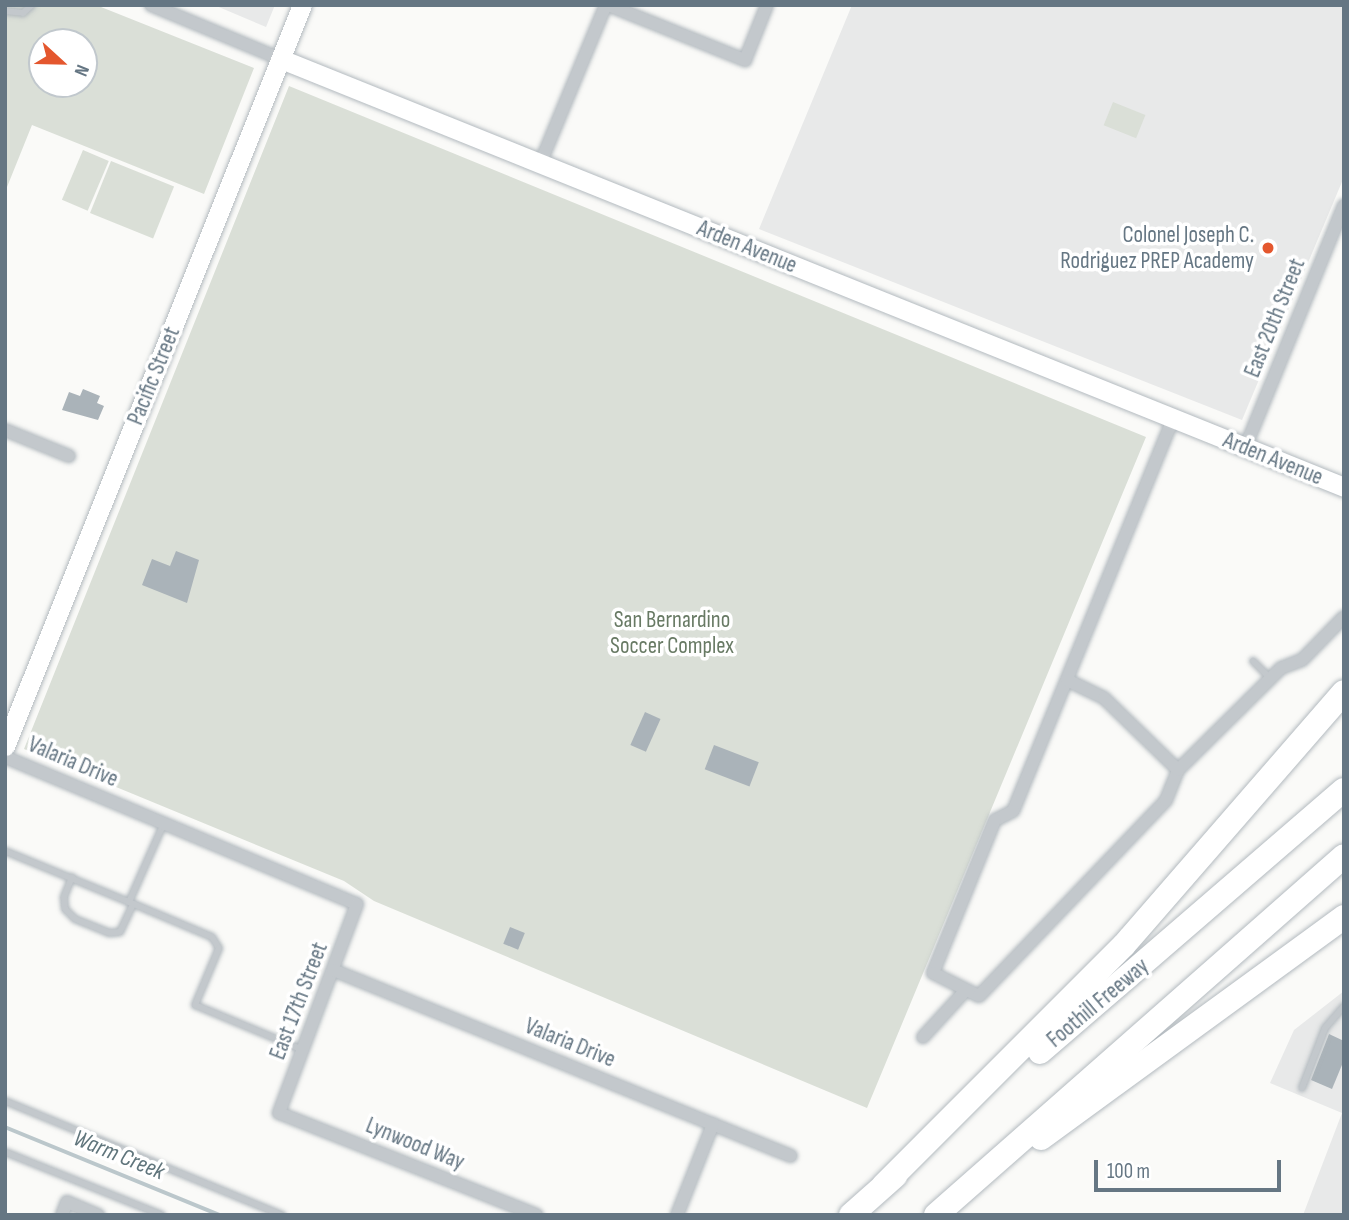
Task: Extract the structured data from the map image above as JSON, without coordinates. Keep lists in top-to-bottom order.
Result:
{
  "streets": {
    "highway": ["Foothill Freeway"],
    "street": [
      "Arden Avenue",
      "East 20th Street",
      "Pacific Street",
      "Valaria Drive",
      "East 17th Street",
      "Lynwood Way"
    ]
  },
  "crossings": [
    ["Arden Avenue", "East 20th Street"],
    ["Arden Avenue", "Pacific Street"],
    ["Valaria Drive", "East 17th Street"],
    ["East 17th Street", "Lynwood Way"]
  ],
  "water": ["Warm Creek"],
  "parks": ["San Bernardino Soccer Complex"],
  "places": ["Colonel Joseph C. Rodriguez PREP Academy"],
  "scale_bar": "100 m",
  "north": "right"
}
